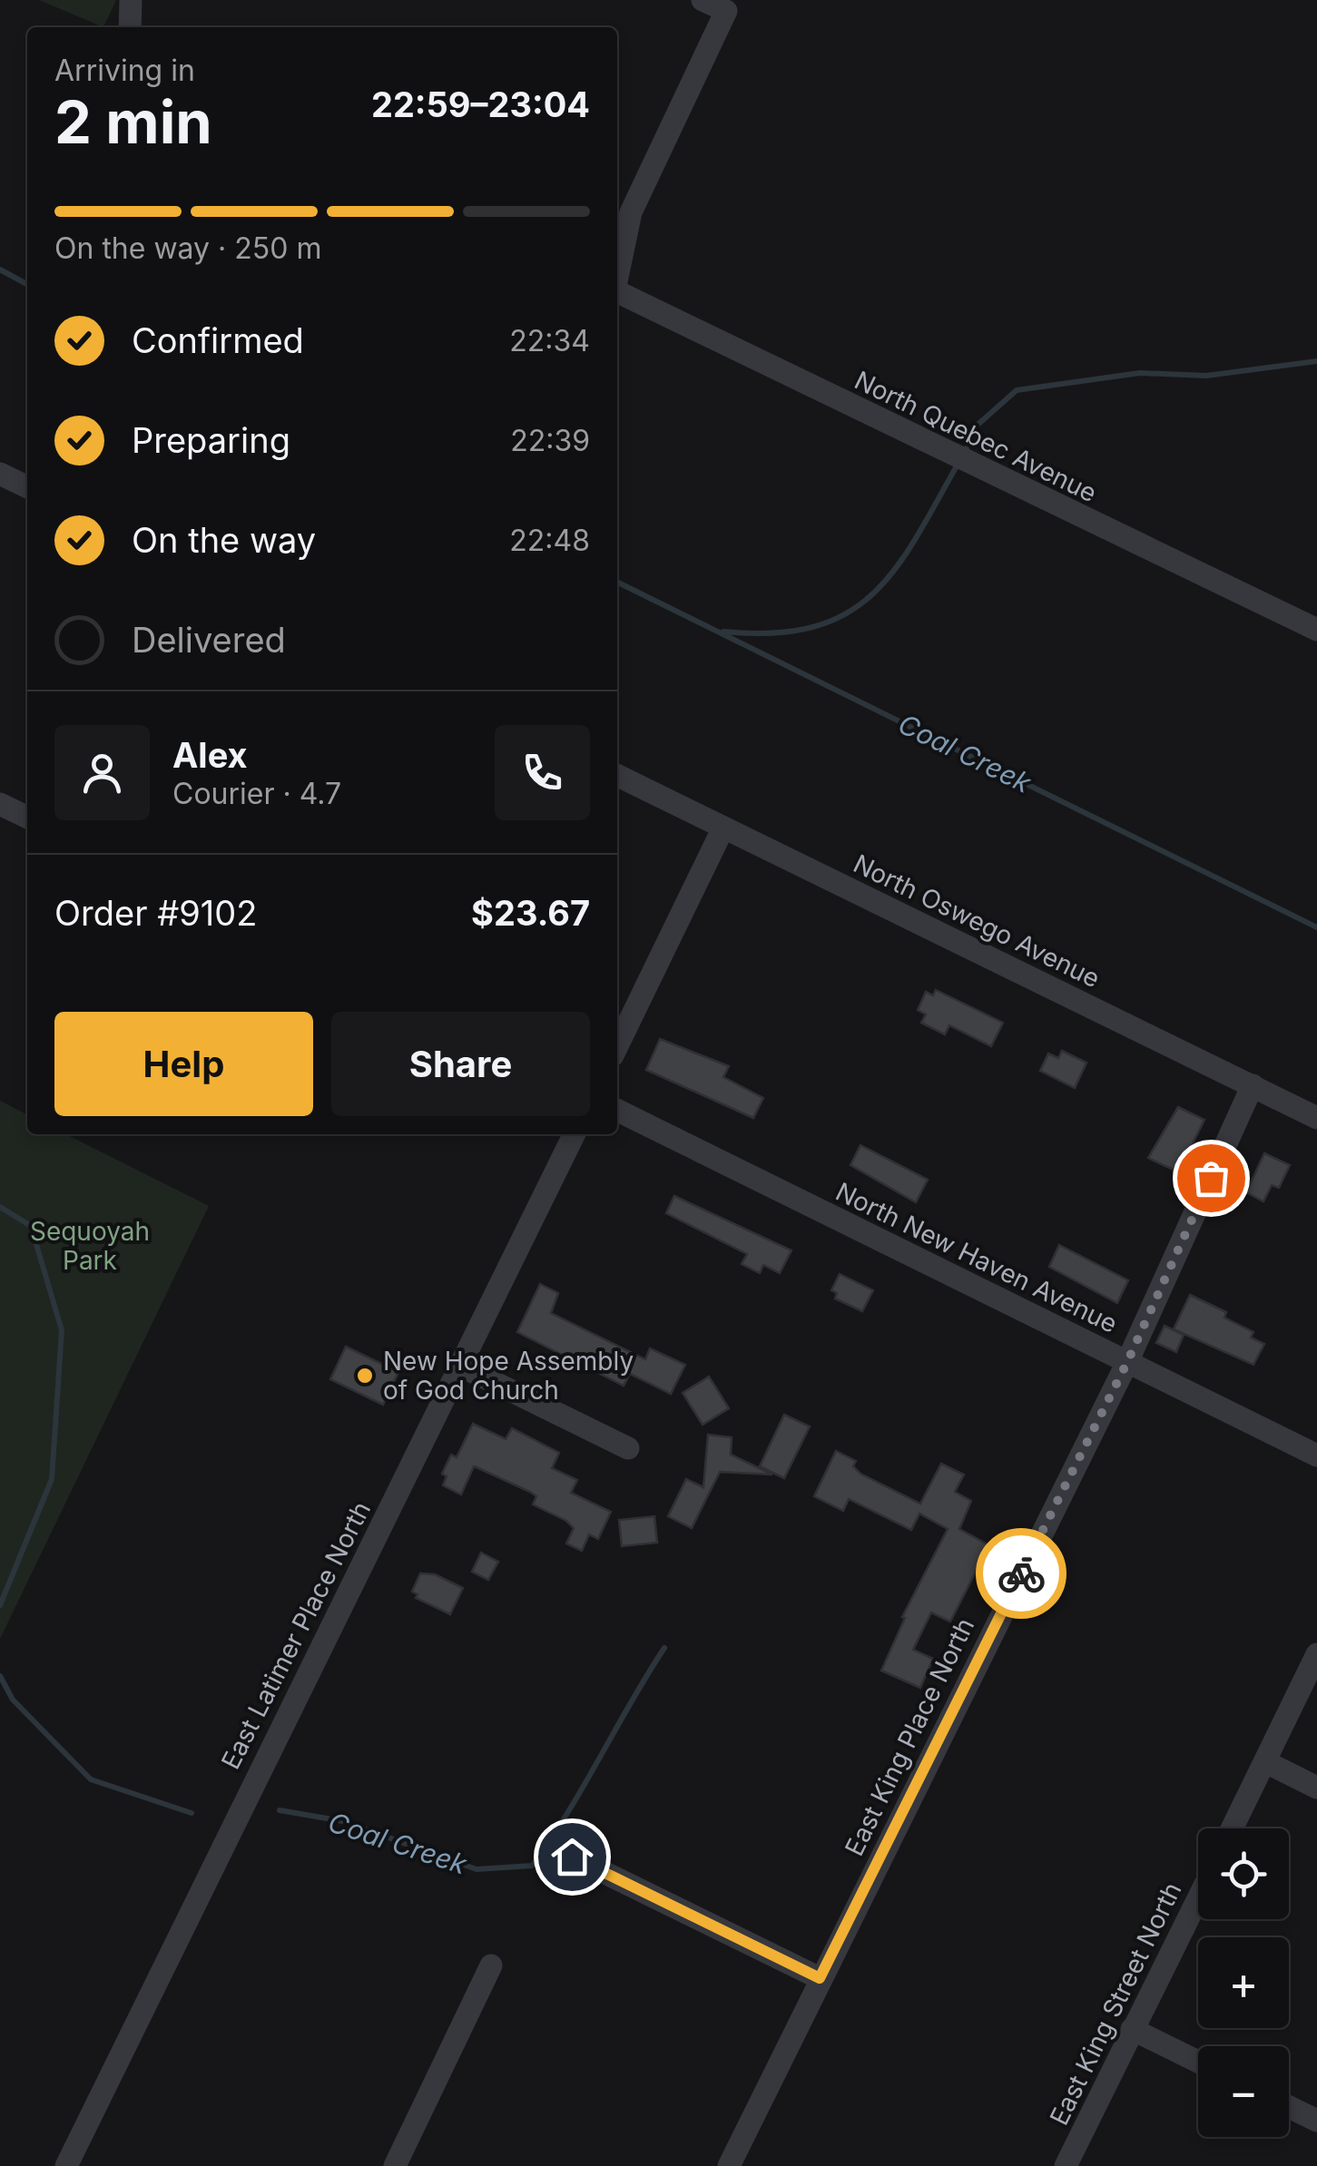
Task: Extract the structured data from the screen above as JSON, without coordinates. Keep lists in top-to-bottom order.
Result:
{
  "streets": {
    "street": [
      "North Quebec Avenue",
      "North Oswego Avenue",
      "North New Haven Avenue",
      "East Latimer Place North",
      "East King Place North",
      "East King Street North"
    ]
  },
  "crossings": [
    ["North Oswego Avenue", "East King Place North"],
    ["North New Haven Avenue", "East King Place North"]
  ],
  "water": ["Coal Creek"],
  "parks": ["Sequoyah Park"],
  "places": ["New Hope Assembly of God Church"],
  "page": {
    "heading": ["2 min", "Arriving in", "22:59–23:04"],
    "panel": [
      "Alex",
      "Courier · 4.7",
      "Order #9102",
      "$23.67"
    ],
    "bar": "On the way · 250 m",
    "list": [
      ["Confirmed", "22:34"],
      ["Preparing", "22:39"],
      ["On the way", "22:48"],
      "Delivered"
    ],
    "buttons": ["Help", "Share"],
    "map_buttons": ["+", "−"]
  }
}
